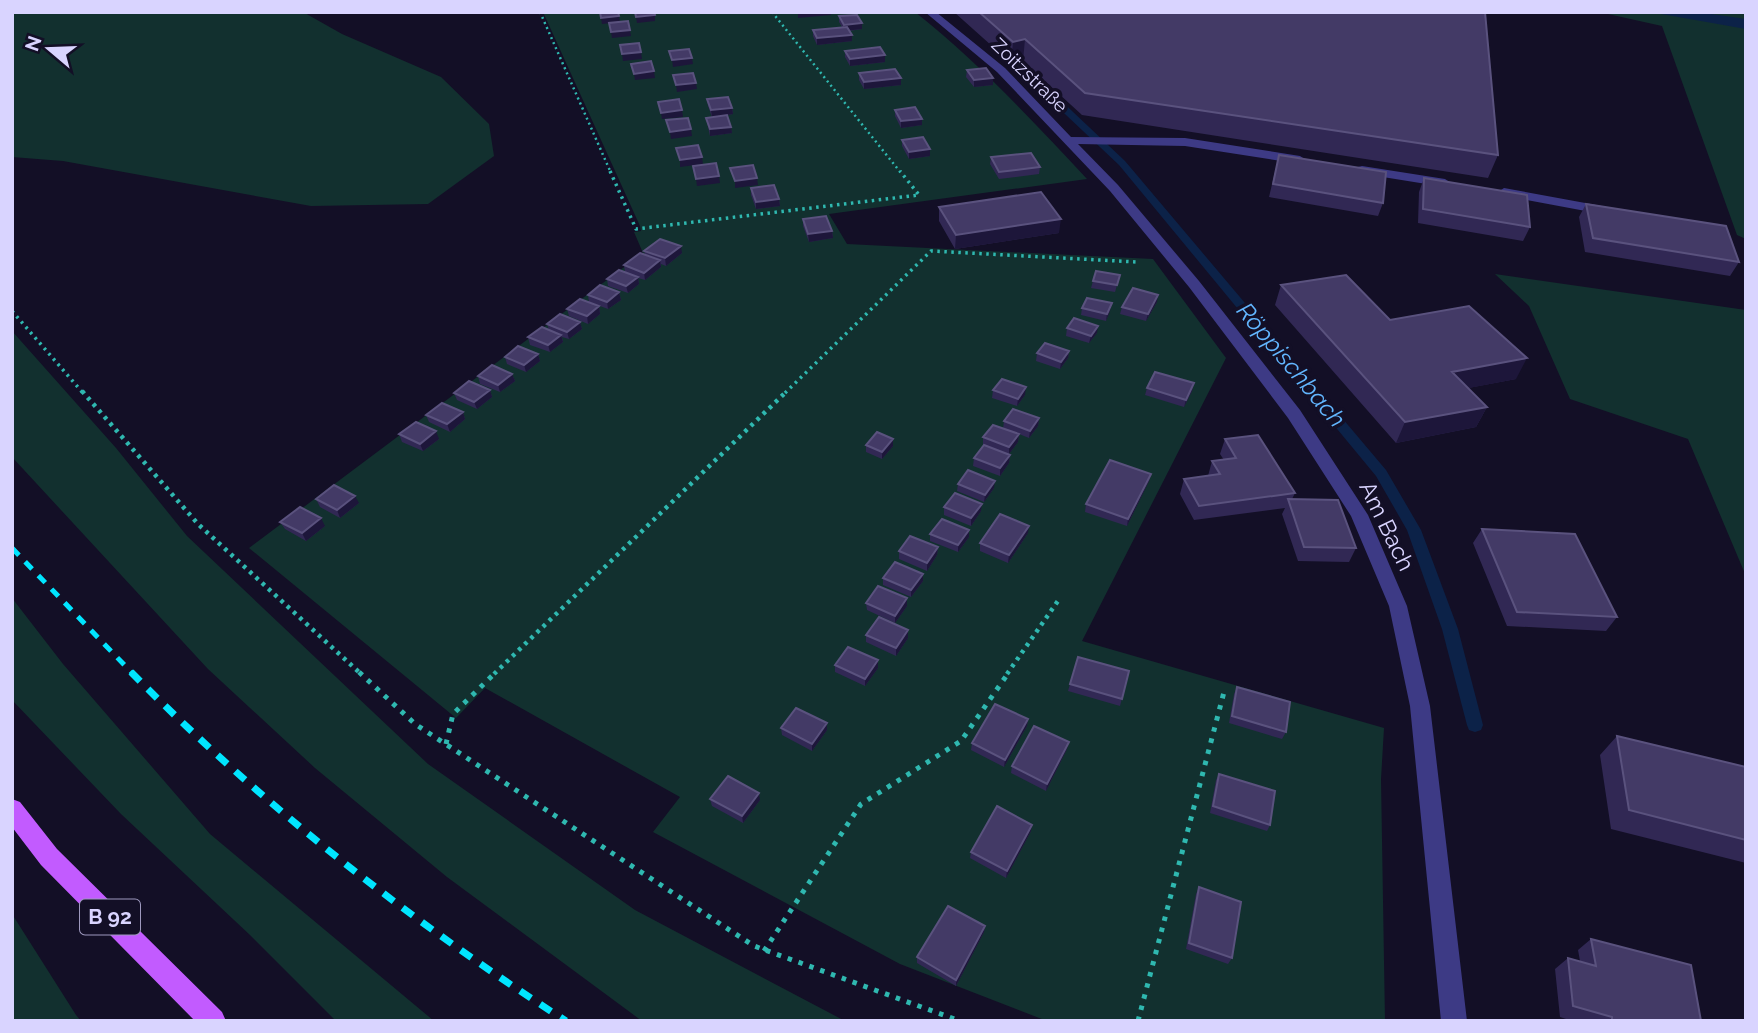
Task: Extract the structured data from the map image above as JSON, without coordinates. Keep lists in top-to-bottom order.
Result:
{
  "streets": {
    "main road": ["B 92"],
    "street": ["Zoitzstraße", "Am Bach"]
  },
  "crossings": [
    ["Zoitzstraße", "Am Bach"]
  ],
  "water": ["Röppischbach"],
  "north": "left"
}
